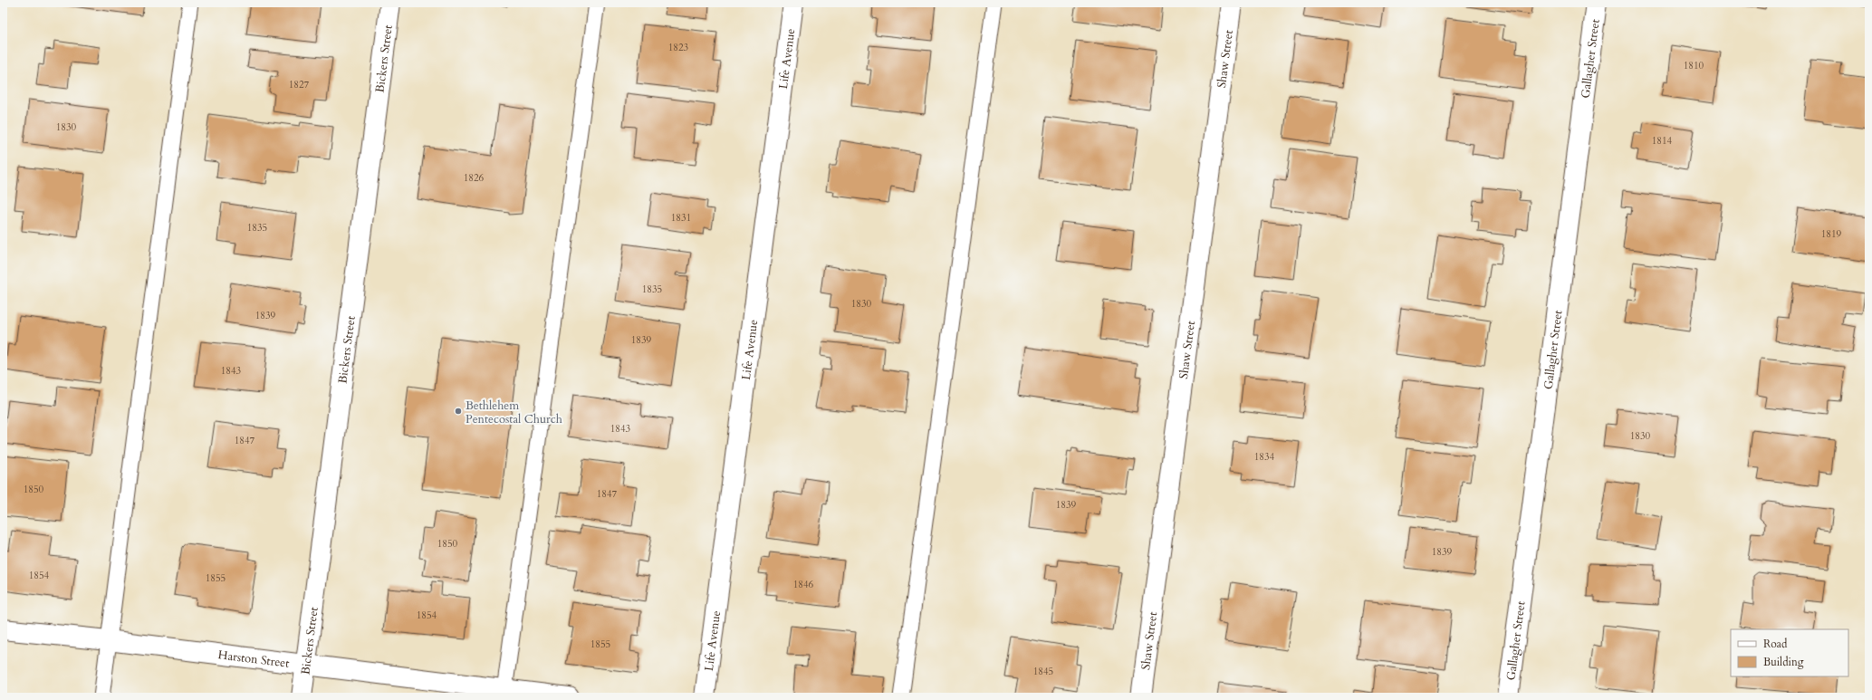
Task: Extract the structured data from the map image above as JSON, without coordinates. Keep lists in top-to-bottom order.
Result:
{
  "streets": {
    "street": [
      "Bickers Street",
      "Life Avenue",
      "Shaw Street",
      "Gallagher Street",
      "Harston Street"
    ]
  },
  "crossings": [
    ["Bickers Street", "Harston Street"]
  ],
  "places": ["Bethlehem Pentecostal Church"],
  "house_numbers": [
    "1823",
    "1810",
    "1827",
    "1830",
    "1814",
    "1826",
    "1831",
    "1835",
    "1819",
    "1835",
    "1830",
    "1839",
    "1839",
    "1843",
    "1843",
    "1830",
    "1847",
    "1834",
    "1850",
    "1847",
    "1839",
    "1850",
    "1839",
    "1854",
    "1855",
    "1846",
    "1854",
    "1855",
    "1845"
  ],
  "legend": ["Road", "Building"]
}
